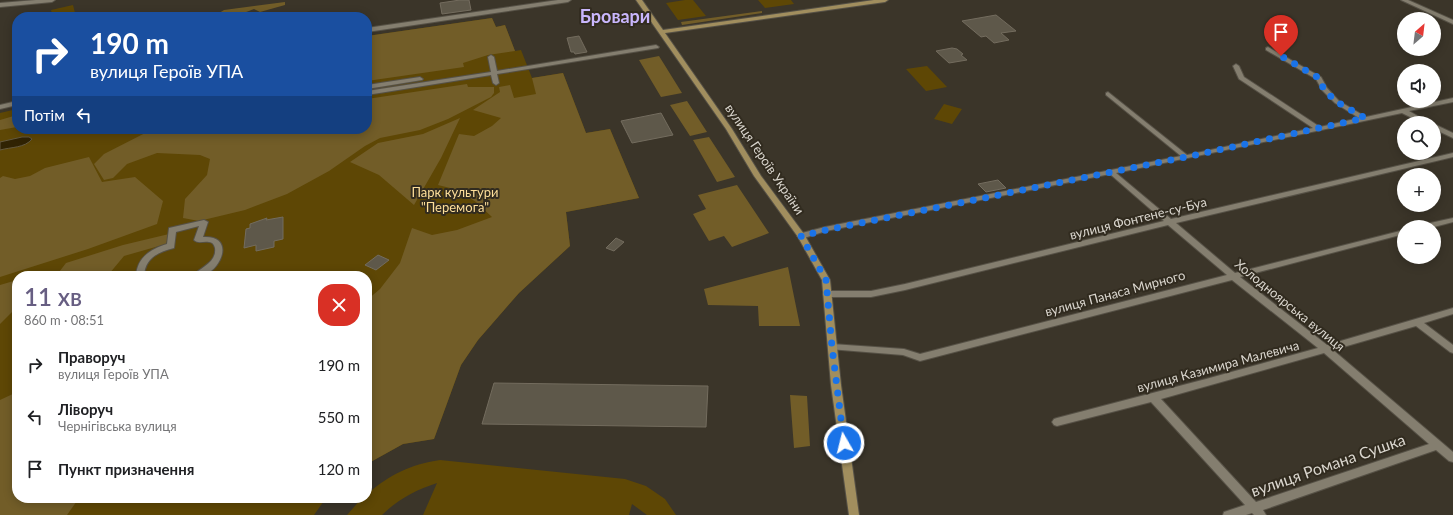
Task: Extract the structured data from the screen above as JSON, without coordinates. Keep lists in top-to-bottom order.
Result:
{
  "streets": {
    "main road": ["вулиця Героїв України"],
    "street": [
      "вулиця Фонтене-су-Буа",
      "вулиця Панаса Мирного",
      "Холодноярська вулиця",
      "вулиця Казимира Малевича",
      "вулиця Романа Сушка"
    ]
  },
  "crossings": [
    ["вулиця Героїв України", "вулиця Фонтене-су-Буа"],
    ["вулиця Героїв України", "вулиця Панаса Мирного"],
    ["вулиця Фонтене-су-Буа", "Холодноярська вулиця"],
    ["вулиця Панаса Мирного", "Холодноярська вулиця"],
    ["Холодноярська вулиця", "вулиця Казимира Малевича"],
    ["Холодноярська вулиця", "вулиця Романа Сушка"]
  ],
  "districts": ["Бровари"],
  "parks": ["Парк культури \"Перемога\""],
  "north": "top right",
  "page": {
    "map_buttons": ["+", "−"],
    "turn": ["190 m", "вулиця Героїв УПА"],
    "then": "Потім",
    "heading": ["11 хв", "860 m · 08:51"],
    "list": [
      {
        "name": "Праворуч",
        "note": "вулиця Героїв УПА",
        "value": "190 m"
      },
      {
        "name": "Ліворуч",
        "note": "Чернігівська вулиця",
        "value": "550 m"
      },
      {
        "name": "Пункт призначення",
        "value": "120 m"
      }
    ]
  }
}
